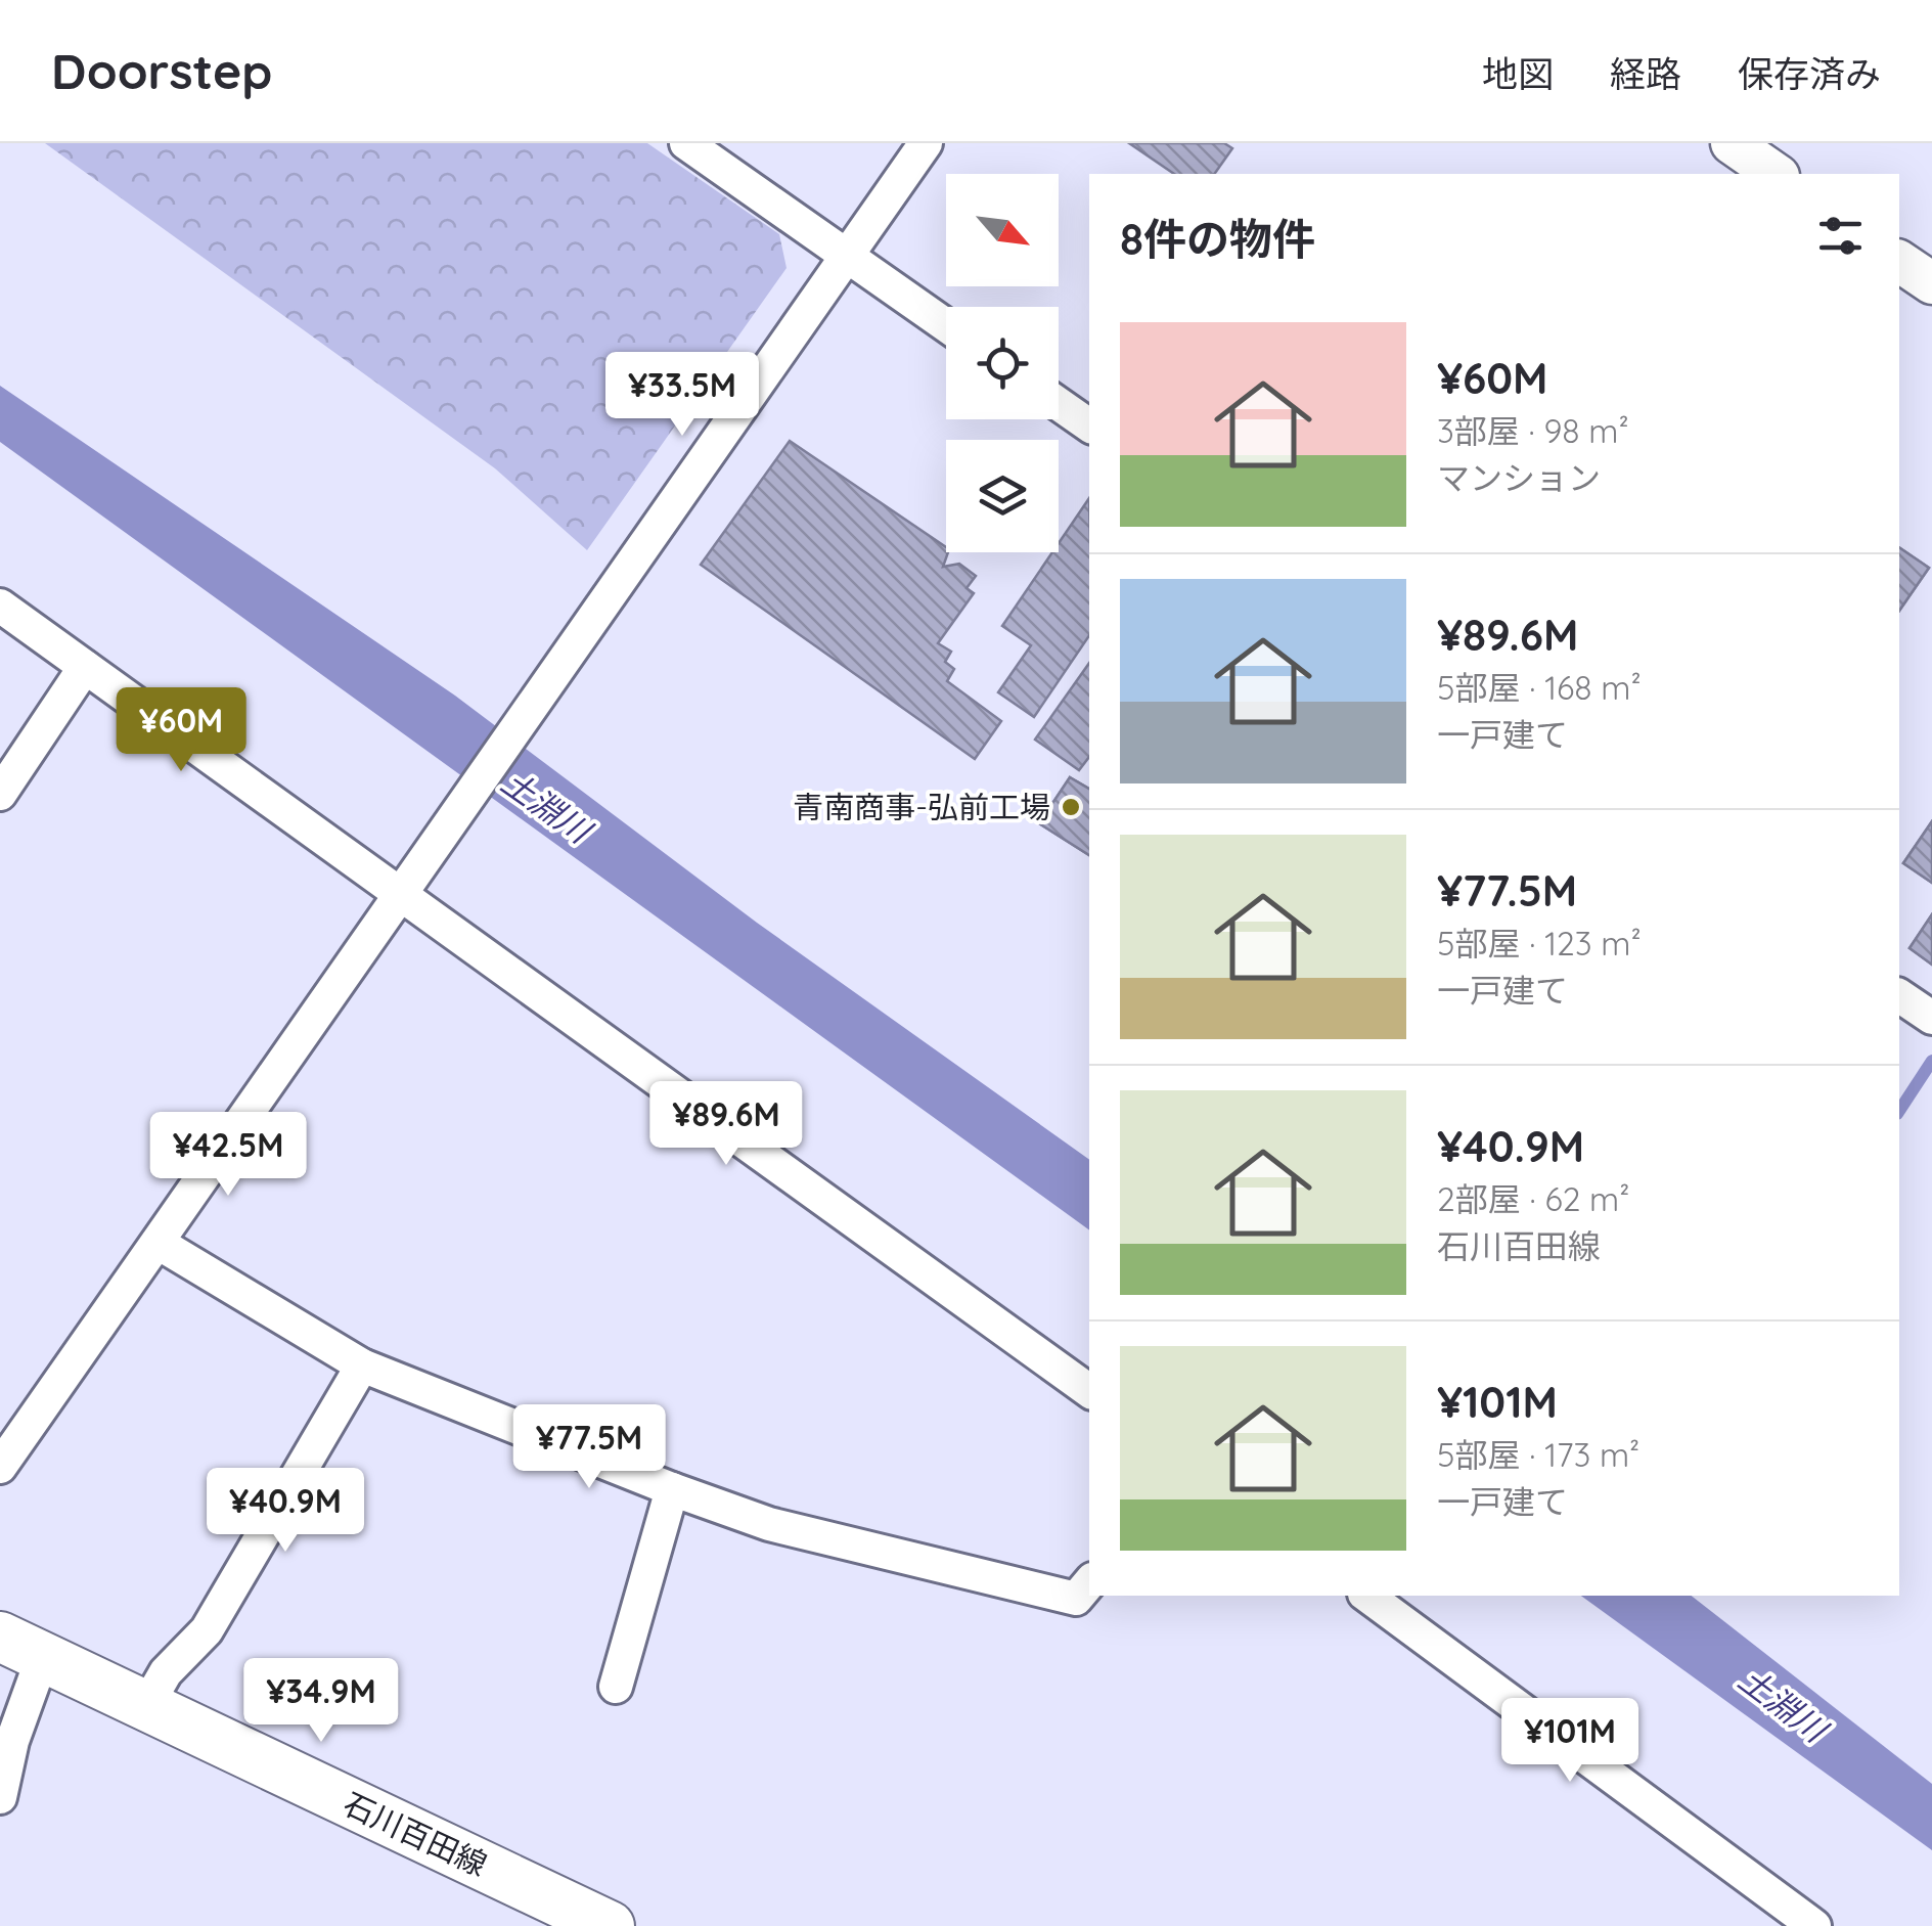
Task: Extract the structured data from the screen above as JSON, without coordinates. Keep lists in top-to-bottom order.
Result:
{
  "streets": {
    "main road": ["石川百田線"]
  },
  "water": ["土淵川"],
  "places": ["青南商事-弘前工場"],
  "north": "bottom right",
  "page": {
    "header": "Doorstep",
    "nav": ["地図", "経路", "保存済み"],
    "heading": "8件の物件",
    "list": [
      {
        "name": "¥60M",
        "note": "3部屋 · 98 m² · マンション"
      },
      {
        "name": "¥89.6M",
        "note": "5部屋 · 168 m² · 一戸建て"
      },
      {
        "name": "¥77.5M",
        "note": "5部屋 · 123 m² · 一戸建て"
      },
      {
        "name": "¥40.9M",
        "note": "2部屋 · 62 m² · 石川百田線"
      },
      {
        "name": "¥101M",
        "note": "5部屋 · 173 m² · 一戸建て"
      }
    ],
    "price": [
      "¥33.5M",
      "¥60M",
      "¥89.6M",
      "¥42.5M",
      "¥77.5M",
      "¥40.9M",
      "¥34.9M",
      "¥101M"
    ]
  }
}
